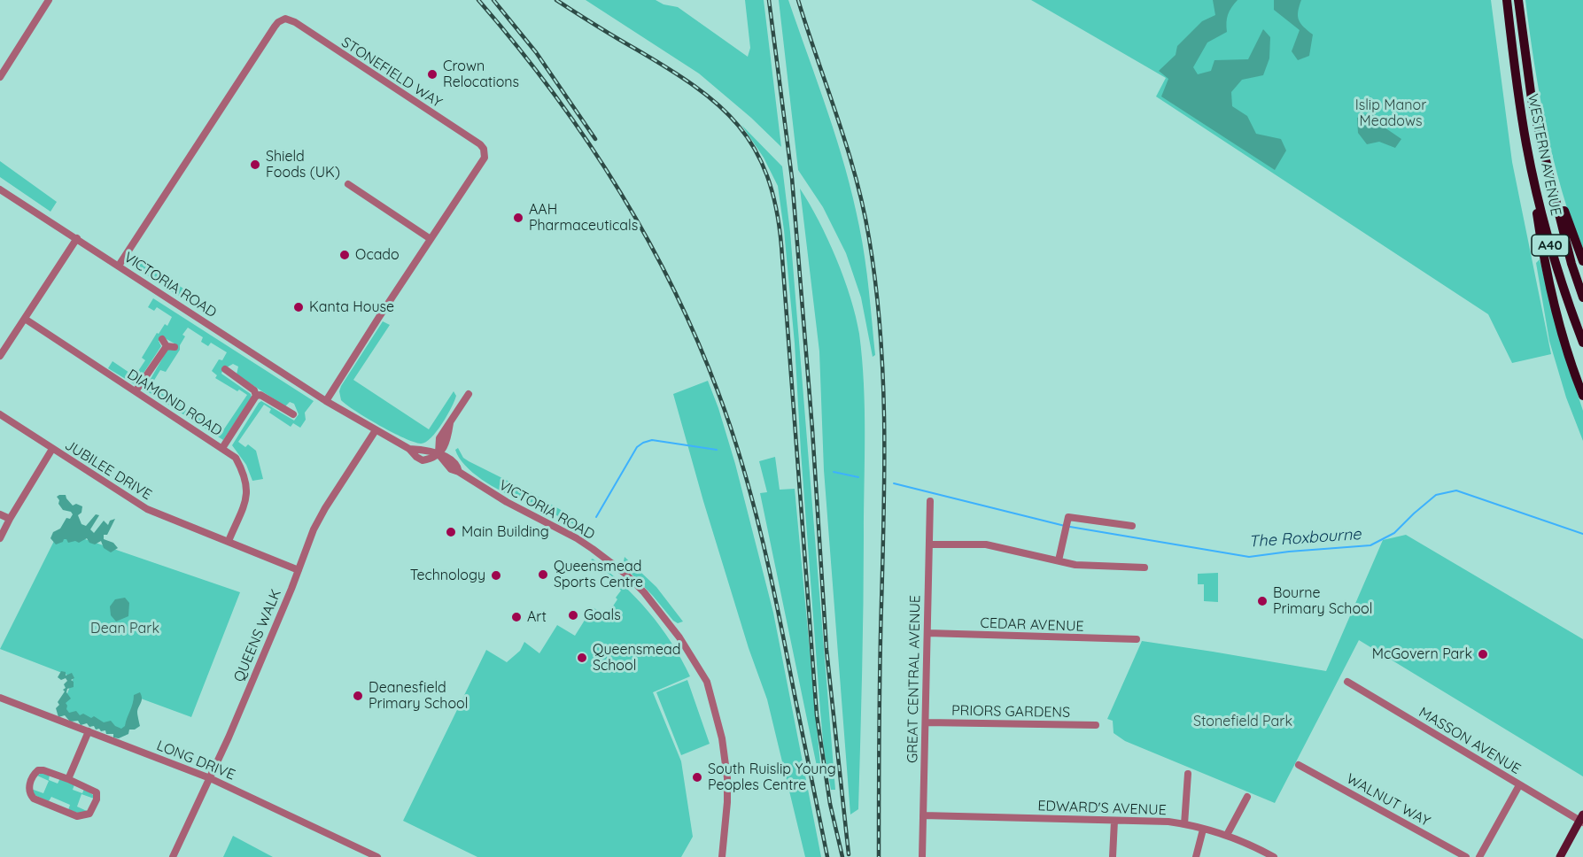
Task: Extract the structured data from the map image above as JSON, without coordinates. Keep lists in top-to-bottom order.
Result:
{
  "streets": {
    "highway": ["WESTERN AVENUE", "A40"],
    "street": [
      "STONEFIELD WAY",
      "VICTORIA ROAD",
      "DIAMOND ROAD",
      "JUBILEE DRIVE",
      "CEDAR AVENUE",
      "QUEENS WALK",
      "GREAT CENTRAL AVENUE",
      "PRIORS GARDENS",
      "MASSON AVENUE",
      "LONG DRIVE",
      "WALNUT WAY",
      "EDWARD'S AVENUE"
    ]
  },
  "crossings": [
    ["STONEFIELD WAY", "VICTORIA ROAD"],
    ["VICTORIA ROAD", "QUEENS WALK"],
    ["DIAMOND ROAD", "JUBILEE DRIVE"],
    ["JUBILEE DRIVE", "QUEENS WALK"],
    ["CEDAR AVENUE", "GREAT CENTRAL AVENUE"],
    ["QUEENS WALK", "LONG DRIVE"],
    ["GREAT CENTRAL AVENUE", "PRIORS GARDENS"],
    ["GREAT CENTRAL AVENUE", "EDWARD'S AVENUE"]
  ],
  "water": ["The Roxbourne"],
  "parks": ["Islip Manor Meadows", "Dean Park", "Stonefield Park"],
  "places": [
    "Crown Relocations",
    "Shield Foods (UK)",
    "AAH Pharmaceuticals",
    "Ocado",
    "Kanta House",
    "Main Building",
    "Queensmead Sports Centre",
    "Technology",
    "Bourne Primary School",
    "Goals",
    "Art",
    "McGovern Park",
    "Queensmead School",
    "Deanesfield Primary School",
    "South Ruislip Young Peoples Centre"
  ]
}
